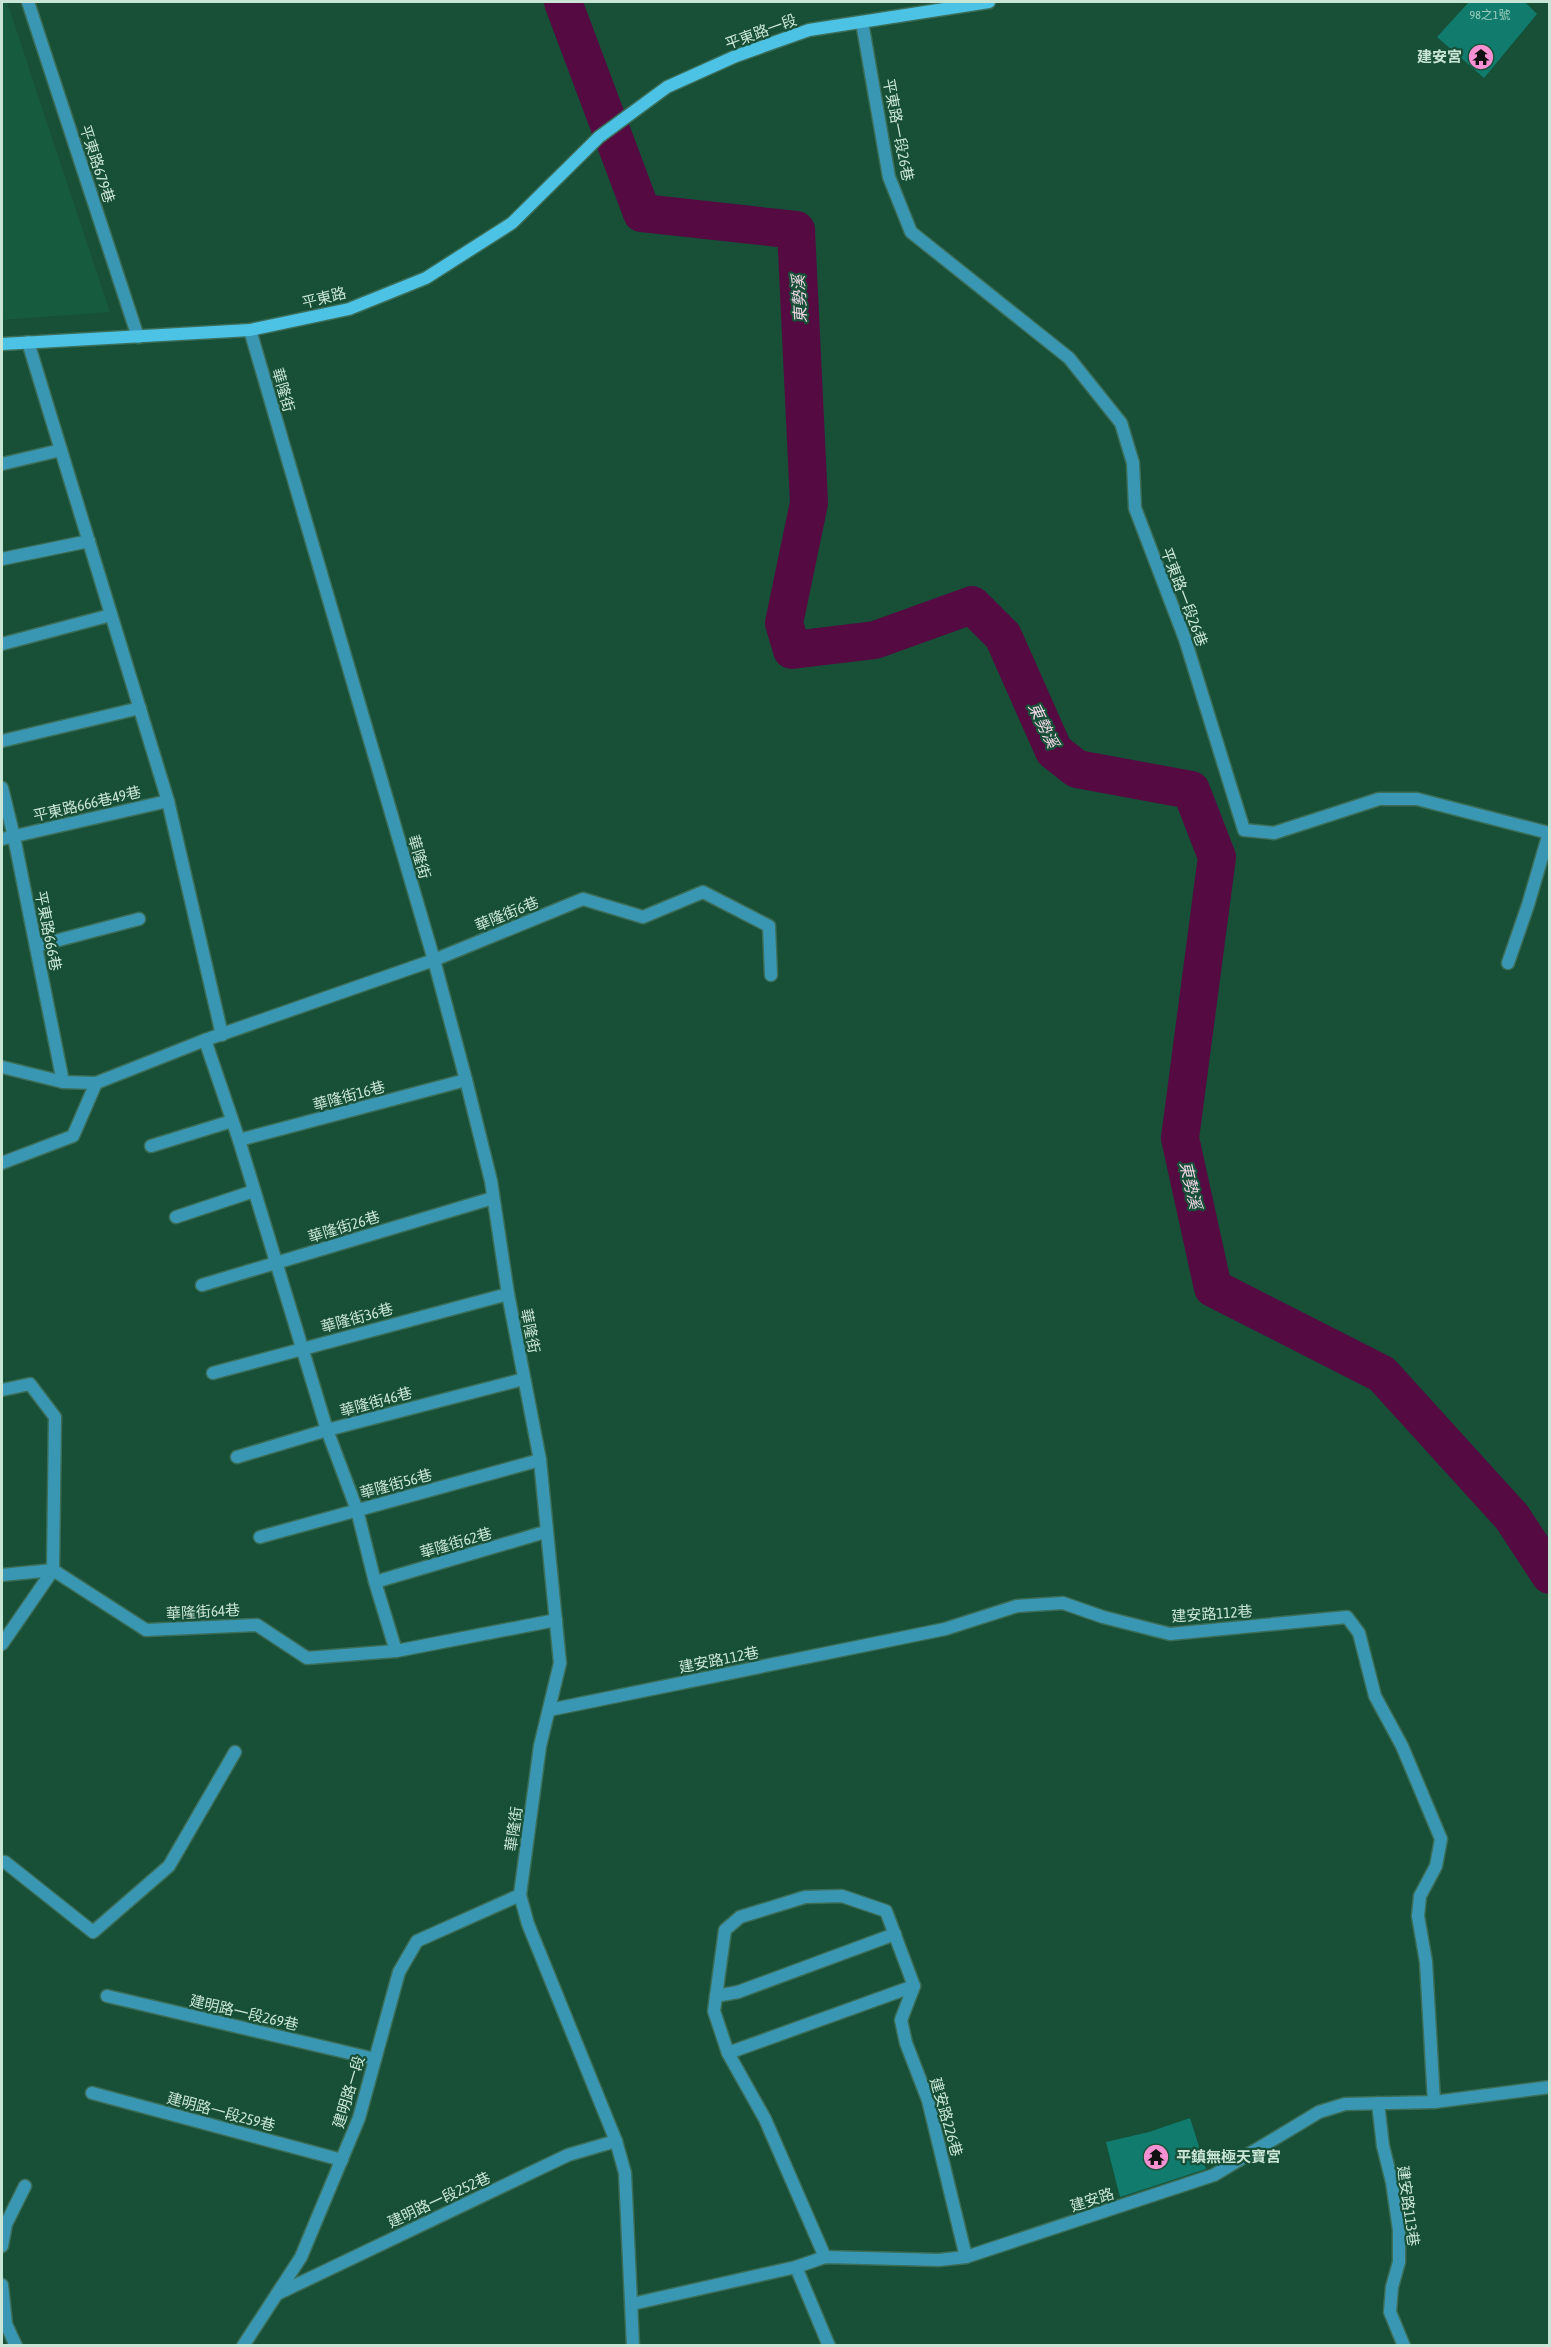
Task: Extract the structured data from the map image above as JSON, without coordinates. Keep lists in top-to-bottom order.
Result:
{
  "streets": {
    "street": [
      "平東路一段",
      "平東路一段26巷",
      "平東路679巷",
      "平東路",
      "華隆街",
      "平東路666巷49巷",
      "華隆街6巷",
      "平東路666巷",
      "華隆街16巷",
      "華隆街26巷",
      "華隆街36巷",
      "華隆街46巷",
      "華隆街56巷",
      "華隆街62巷",
      "華隆街64巷",
      "建安路112巷",
      "建明路一段269巷",
      "建明路一段",
      "建明路一段259巷",
      "建安路226巷",
      "建明路一段252巷",
      "建安路",
      "建安路113巷"
    ]
  },
  "crossings": [
    ["平東路一段", "平東路一段26巷"],
    ["平東路一段", "平東路"],
    ["平東路679巷", "平東路"],
    ["平東路", "華隆街"],
    ["華隆街", "華隆街6巷"],
    ["華隆街", "華隆街16巷"],
    ["華隆街", "華隆街26巷"],
    ["華隆街", "華隆街36巷"],
    ["華隆街", "華隆街46巷"],
    ["華隆街", "華隆街56巷"],
    ["華隆街", "華隆街62巷"],
    ["華隆街", "華隆街64巷"],
    ["華隆街", "建安路112巷"],
    ["華隆街", "建明路一段"],
    ["華隆街", "建明路一段252巷"],
    ["華隆街", "建安路"],
    ["平東路666巷49巷", "平東路666巷"],
    ["建安路112巷", "建安路"],
    ["建明路一段269巷", "建明路一段"],
    ["建明路一段", "建明路一段259巷"],
    ["建明路一段", "建明路一段252巷"],
    ["建安路226巷", "建安路"],
    ["建安路", "建安路113巷"]
  ],
  "water": ["東勢溪"],
  "places": {
    "temple": ["建安宮", "平鎮無極天寶宮"]
  },
  "house_numbers": ["98之1號"]
}
